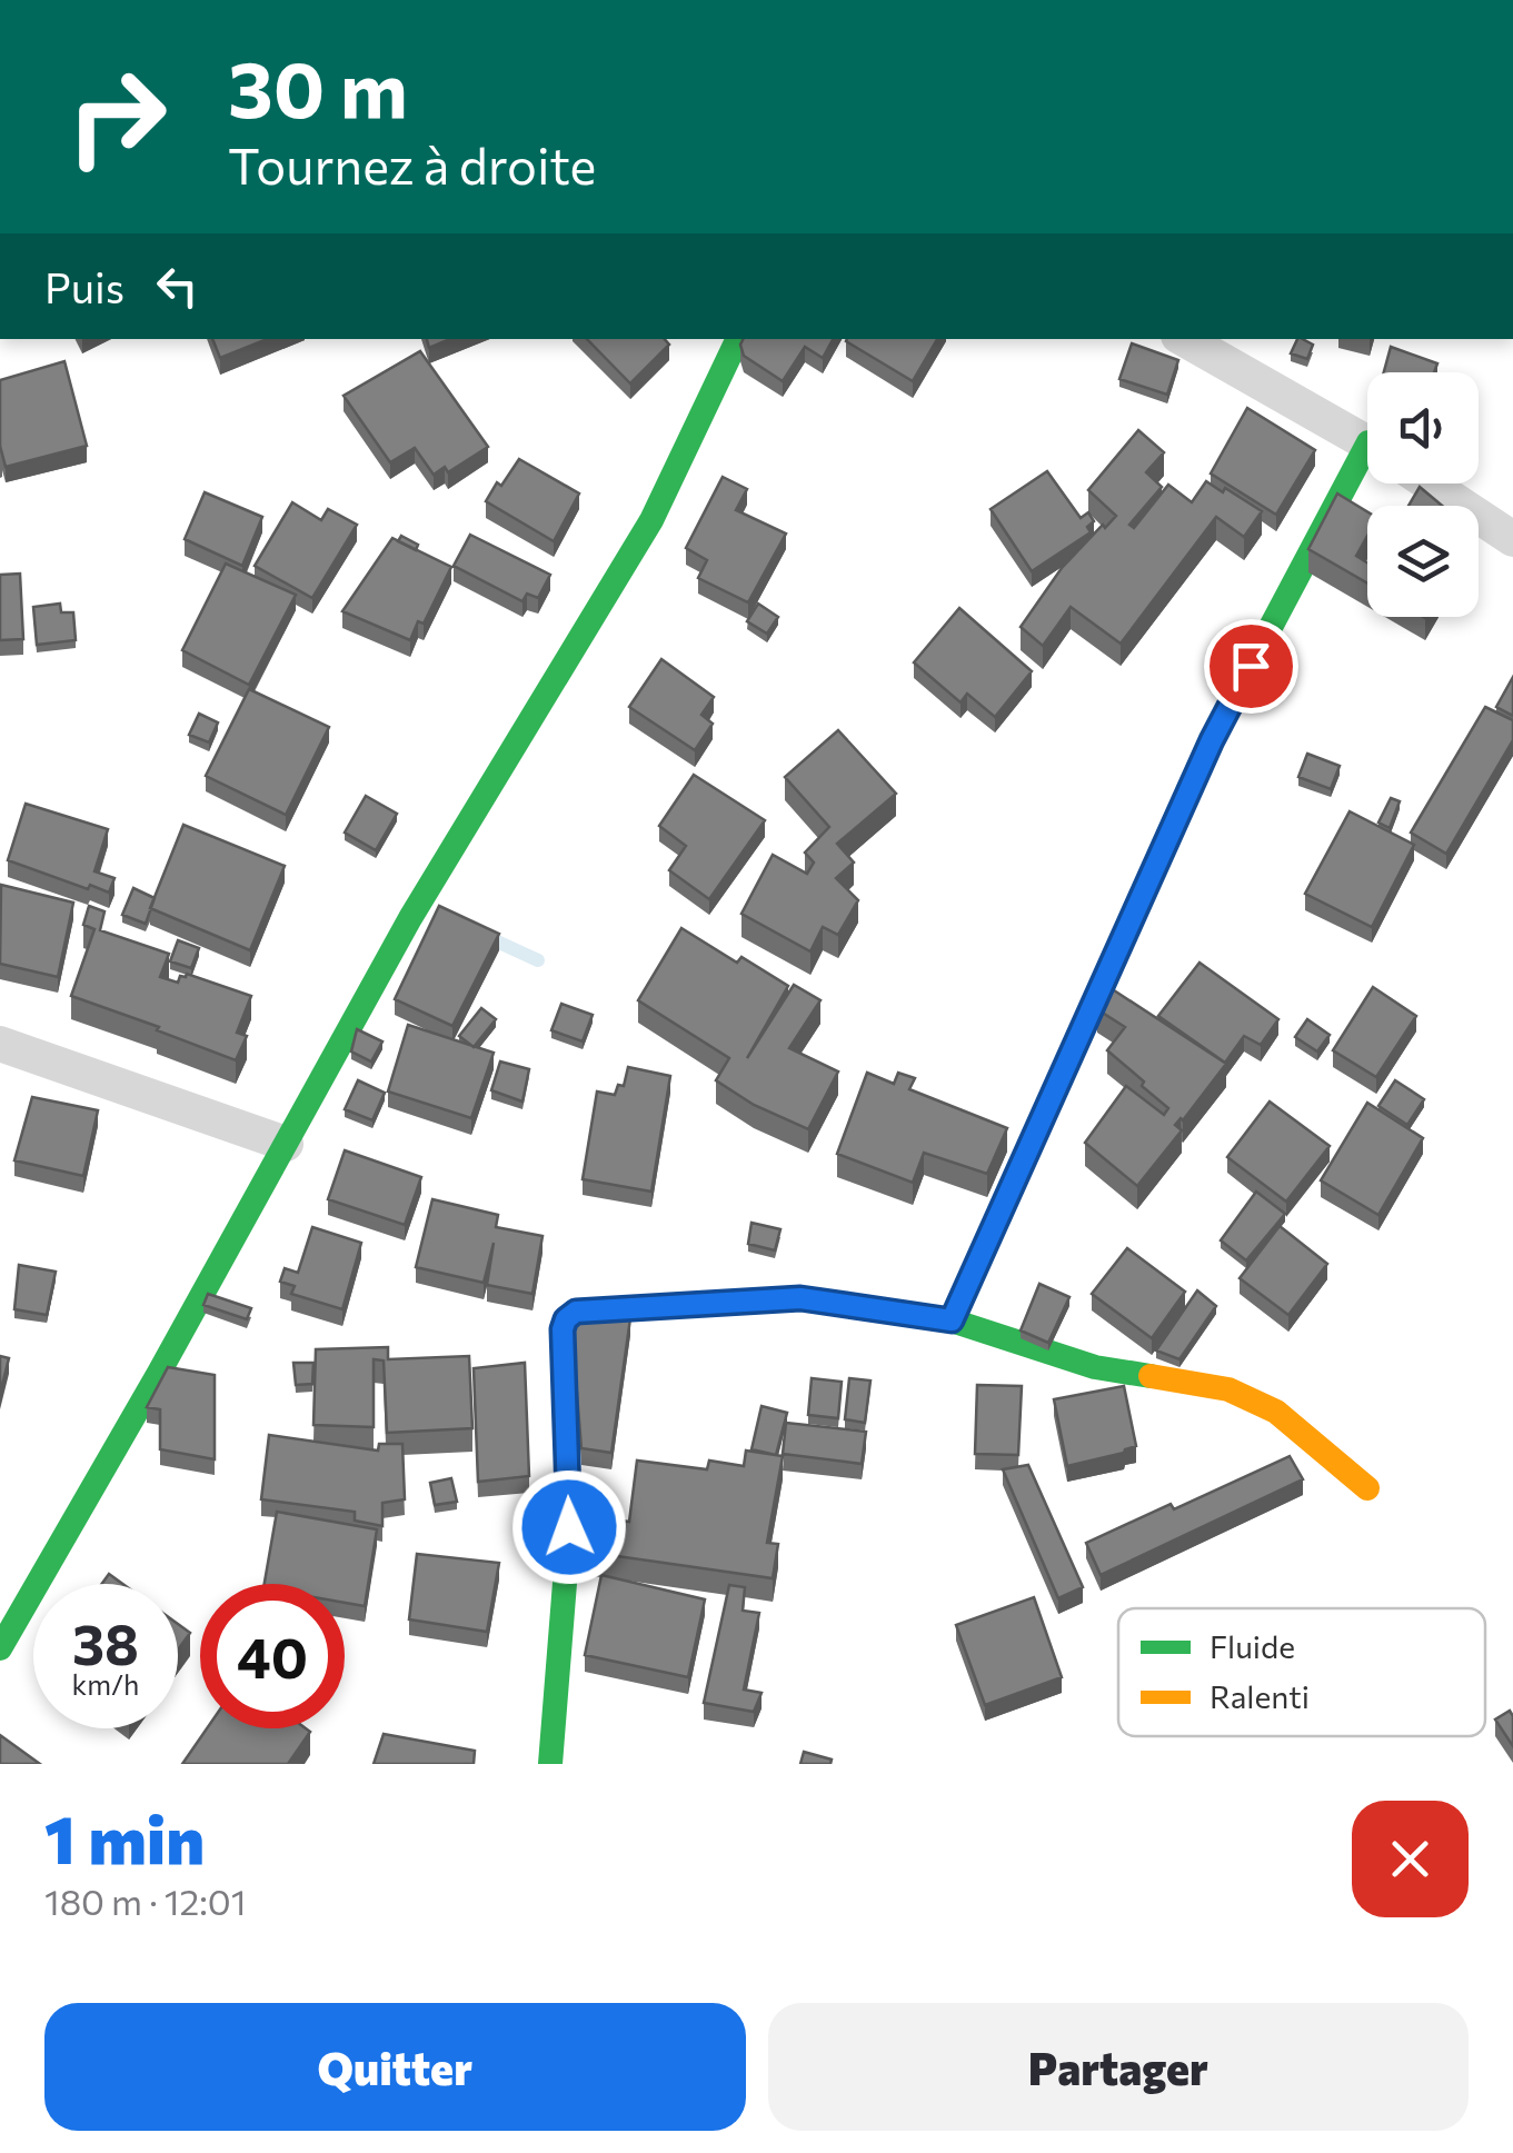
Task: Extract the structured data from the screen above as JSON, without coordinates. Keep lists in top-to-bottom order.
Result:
{
  "legend": ["Fluide", "Ralenti"],
  "page": {
    "turn": ["30 m", "Tournez à droite"],
    "then": "Puis",
    "speed": "38 km/h",
    "limit": "40",
    "heading": ["1 min", "180 m · 12:01"],
    "buttons": ["Quitter", "Partager"]
  }
}
